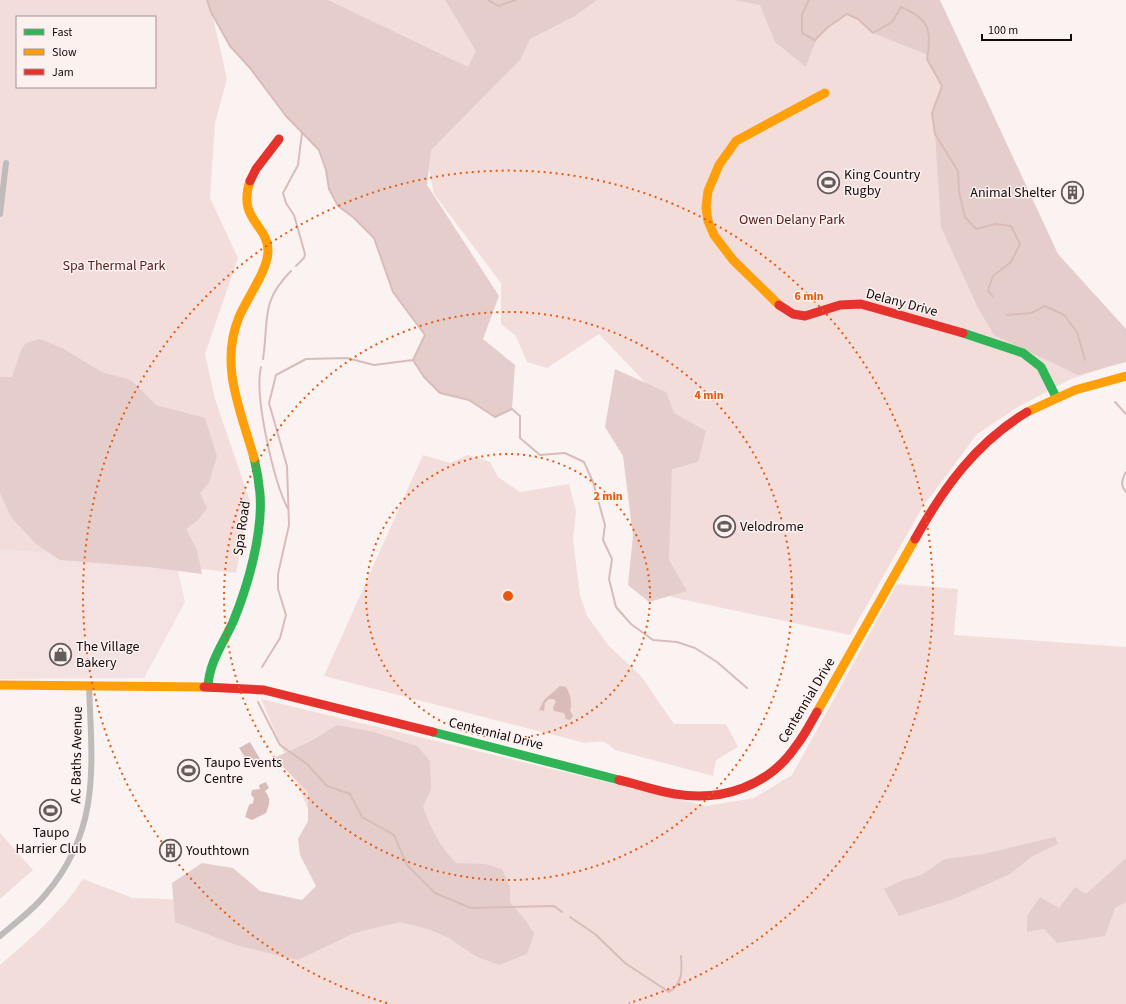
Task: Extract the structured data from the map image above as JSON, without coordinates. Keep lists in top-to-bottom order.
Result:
{
  "streets": {
    "main road": ["Delany Drive", "Spa Road", "Centennial Drive"],
    "street": ["AC Baths Avenue"]
  },
  "crossings": [
    ["Delany Drive", "Centennial Drive"],
    ["Spa Road", "Centennial Drive"]
  ],
  "parks": ["Owen Delany Park", "Spa Thermal Park"],
  "places": {
    "sports": [
      "King Country Rugby",
      "Velodrome",
      "Taupo Events Centre",
      "Taupo Harrier Club"
    ],
    "building": ["Animal Shelter", "Youthtown"],
    "shop": ["The Village Bakery"]
  },
  "legend": ["Fast", "Slow", "Jam"],
  "scale_bar": "100 m",
  "rings": ["6 min", "4 min", "2 min"]
}
